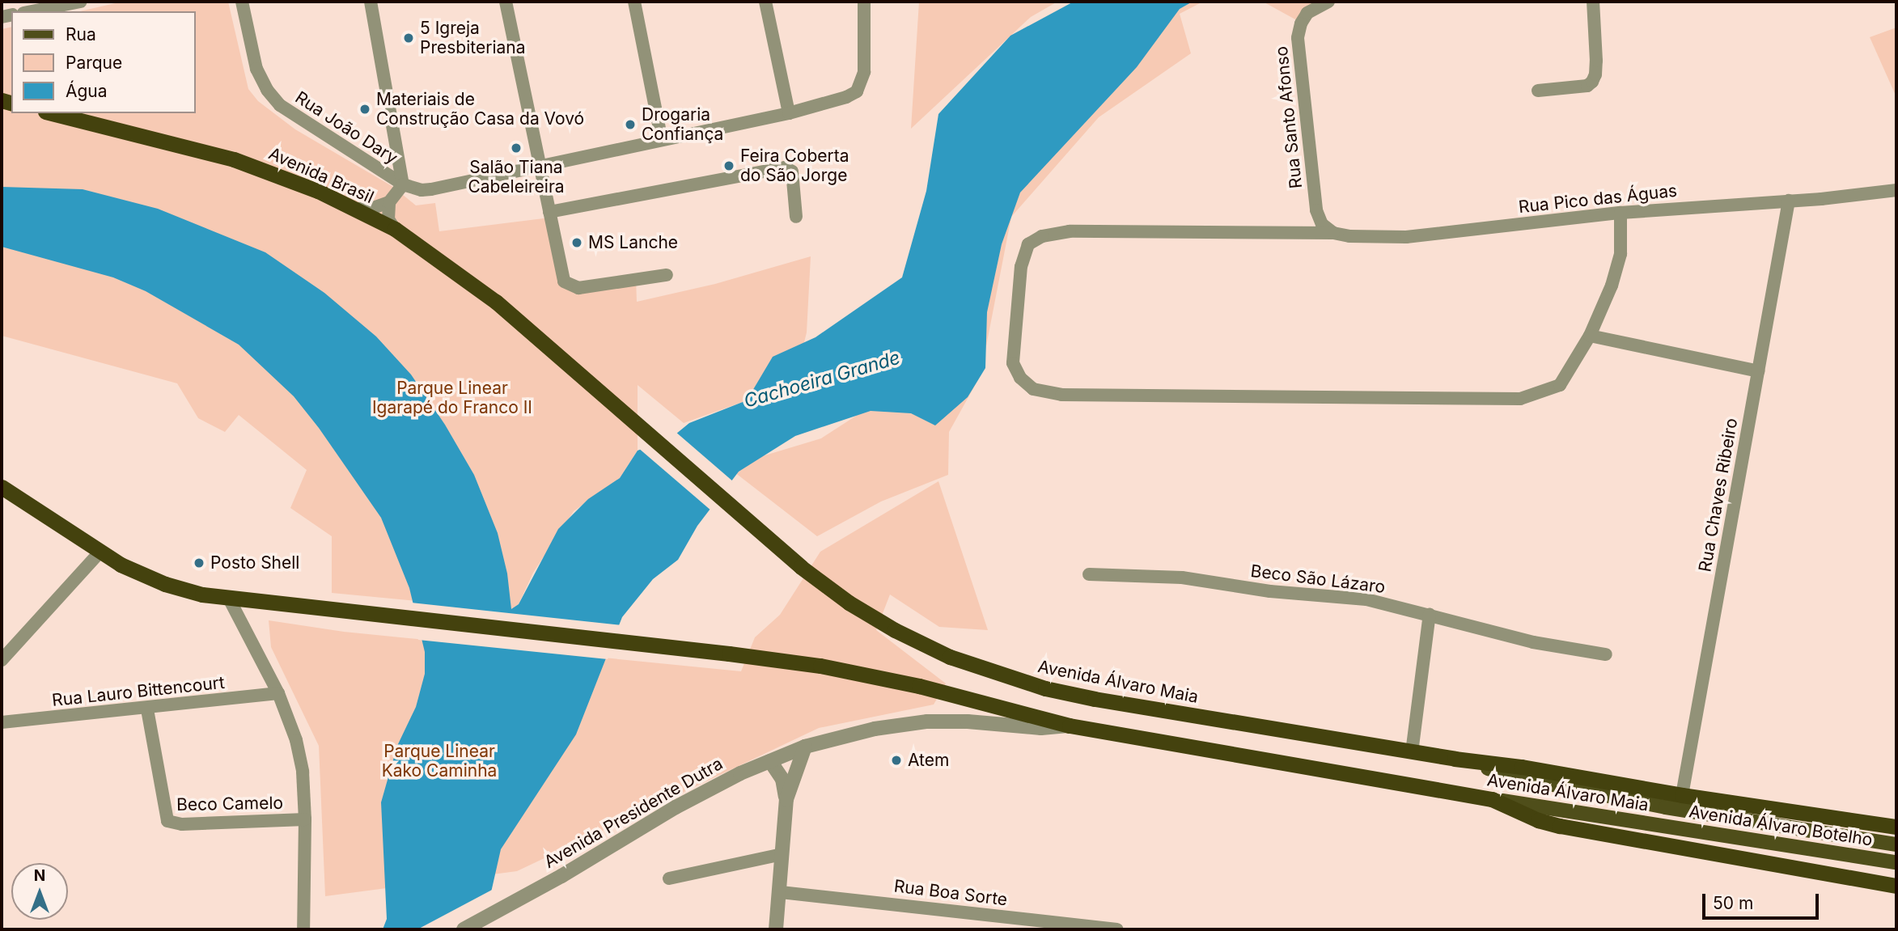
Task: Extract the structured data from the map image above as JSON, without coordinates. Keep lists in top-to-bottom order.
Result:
{
  "streets": {
    "highway": ["Avenida Brasil", "Avenida Álvaro Maia"],
    "main road": ["Avenida Álvaro Botelho"],
    "street": [
      "Rua Santo Afonso",
      "Rua João Dary",
      "Rua Pico das Águas",
      "Rua Chaves Ribeiro",
      "Beco São Lázaro",
      "Rua Lauro Bittencourt",
      "Beco Camelo",
      "Avenida Presidente Dutra",
      "Rua Boa Sorte"
    ]
  },
  "crossings": [
    ["Rua Santo Afonso", "Rua Pico das Águas"],
    ["Avenida Brasil", "Avenida Álvaro Maia"],
    ["Rua Pico das Águas", "Rua Chaves Ribeiro"],
    ["Rua Chaves Ribeiro", "Avenida Álvaro Maia"],
    ["Avenida Álvaro Maia", "Avenida Presidente Dutra"],
    ["Avenida Álvaro Maia", "Avenida Álvaro Botelho"],
    ["Rua Lauro Bittencourt", "Beco Camelo"]
  ],
  "water": ["Cachoeira Grande"],
  "parks": ["Parque Linear Igarapé do Franco II", "Parque Linear Kako Caminha"],
  "places": [
    "5 Igreja Presbiteriana",
    "Materiais de Construção Casa da Vovó",
    "Drogaria Confiança",
    "Salão Tiana Cabeleireira",
    "Feira Coberta do São Jorge",
    "MS Lanche",
    "Posto Shell",
    "Atem"
  ],
  "legend": ["Rua", "Parque", "Água"],
  "scale_bar": "50 m",
  "north": "top"
}
